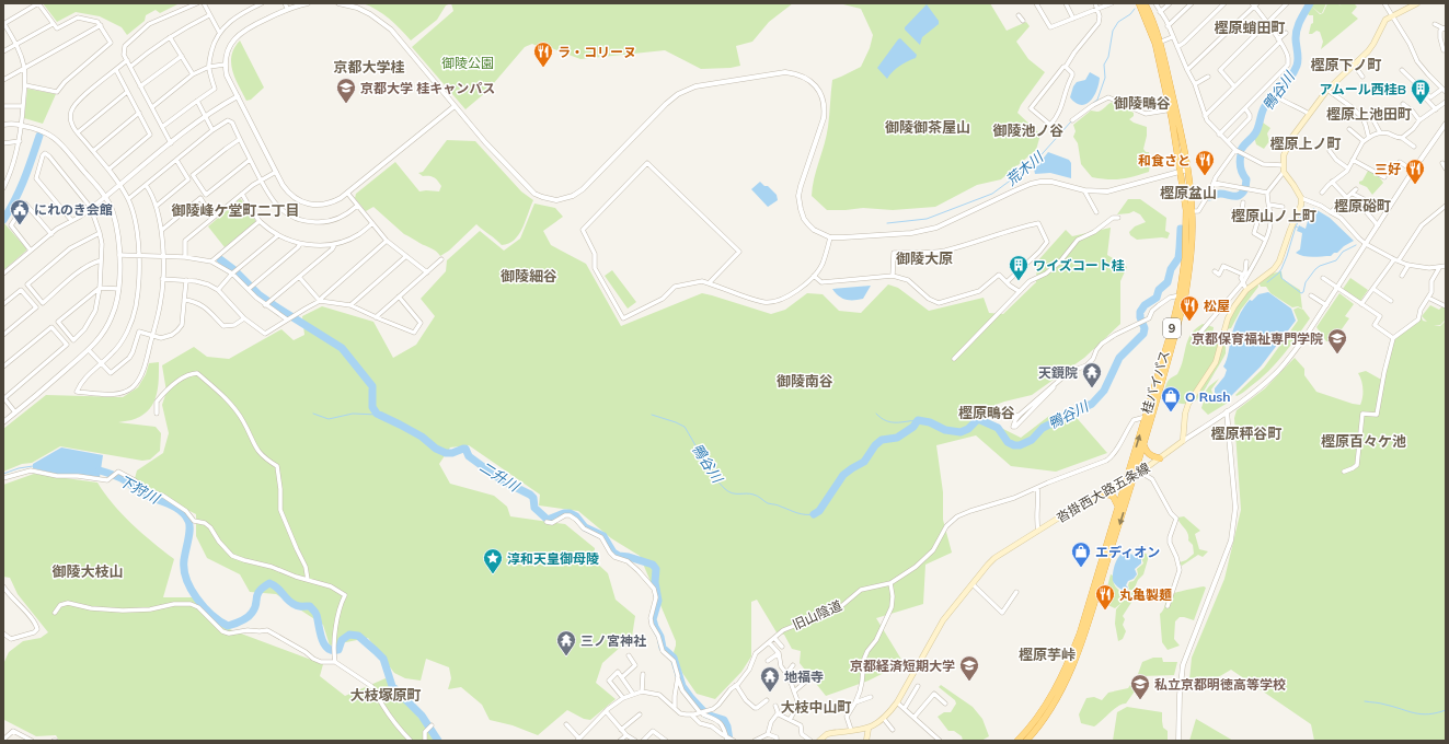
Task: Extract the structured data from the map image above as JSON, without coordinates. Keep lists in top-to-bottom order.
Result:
{
  "streets": {
    "highway": ["9", "桂バイパス"],
    "main road": ["沓掛西大路五条線"],
    "street": ["旧山陰道"]
  },
  "crossings": [
    ["桂バイパス", "沓掛西大路五条線"],
    ["桂バイパス", "旧山陰道"]
  ],
  "districts": [
    "樫原蛸田町",
    "樫原下ノ町",
    "京都大学桂",
    "御陵鴫谷",
    "樫原上池田町",
    "御陵御茶屋山",
    "御陵池ノ谷",
    "樫原上ノ町",
    "樫原盆山",
    "樫原硲町",
    "御陵峰ケ堂町二丁目",
    "樫原山ノ上町",
    "御陵大原",
    "御陵細谷",
    "御陵南谷",
    "樫原鴫谷",
    "樫原秤谷町",
    "樫原百々ケ池",
    "御陵大枝山",
    "樫原芋峠",
    "大枝塚原町",
    "大枝中山町"
  ],
  "water": [
    "鴨谷川",
    "荒木川",
    "二升川",
    "下狩川"
  ],
  "parks": ["御陵公園"],
  "places": {
    "restaurant": [
      "ラ・コリーヌ",
      "和食さと",
      "三好",
      "松屋",
      "丸亀製麺"
    ],
    "school or university": [
      "京都大学 桂キャンパス",
      "京都保育福祉専門学院",
      "京都経済短期大学",
      "私立京都明徳高等学校"
    ],
    "building": ["アムール西桂B", "ワイズコート桂"],
    "public building": ["にれのき会館"],
    "temple": ["天鏡院", "三ノ宮神社", "地福寺"],
    "shop": ["O Rush", "エディオン"],
    "place": ["淳和天皇御母陵"]
  }
}
